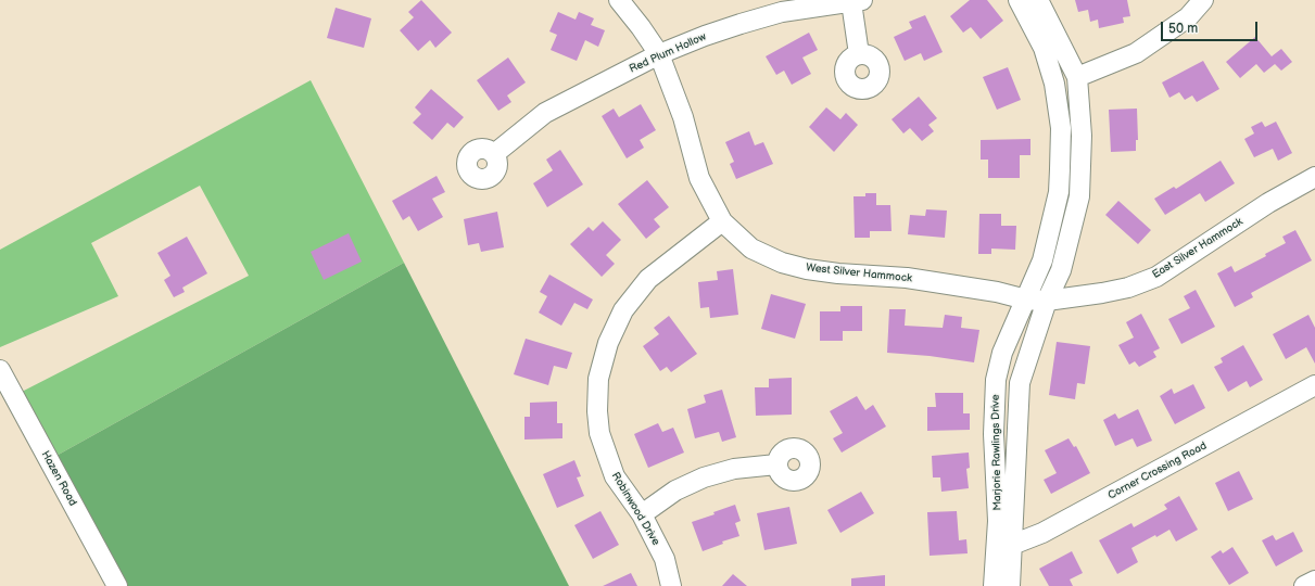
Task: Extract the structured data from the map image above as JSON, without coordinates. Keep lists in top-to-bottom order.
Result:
{
  "streets": {
    "street": [
      "Red Plum Hollow",
      "East Silver Hammock",
      "West Silver Hammock",
      "Marjorie Rawlings Drive",
      "Corner Crossing Road",
      "Hazen Road",
      "Robinwood Drive"
    ]
  },
  "crossings": [
    ["Red Plum Hollow", "West Silver Hammock"],
    ["East Silver Hammock", "West Silver Hammock"],
    ["East Silver Hammock", "Marjorie Rawlings Drive"],
    ["West Silver Hammock", "Marjorie Rawlings Drive"],
    ["West Silver Hammock", "Robinwood Drive"],
    ["Marjorie Rawlings Drive", "Corner Crossing Road"]
  ],
  "scale_bar": "50 m"
}
